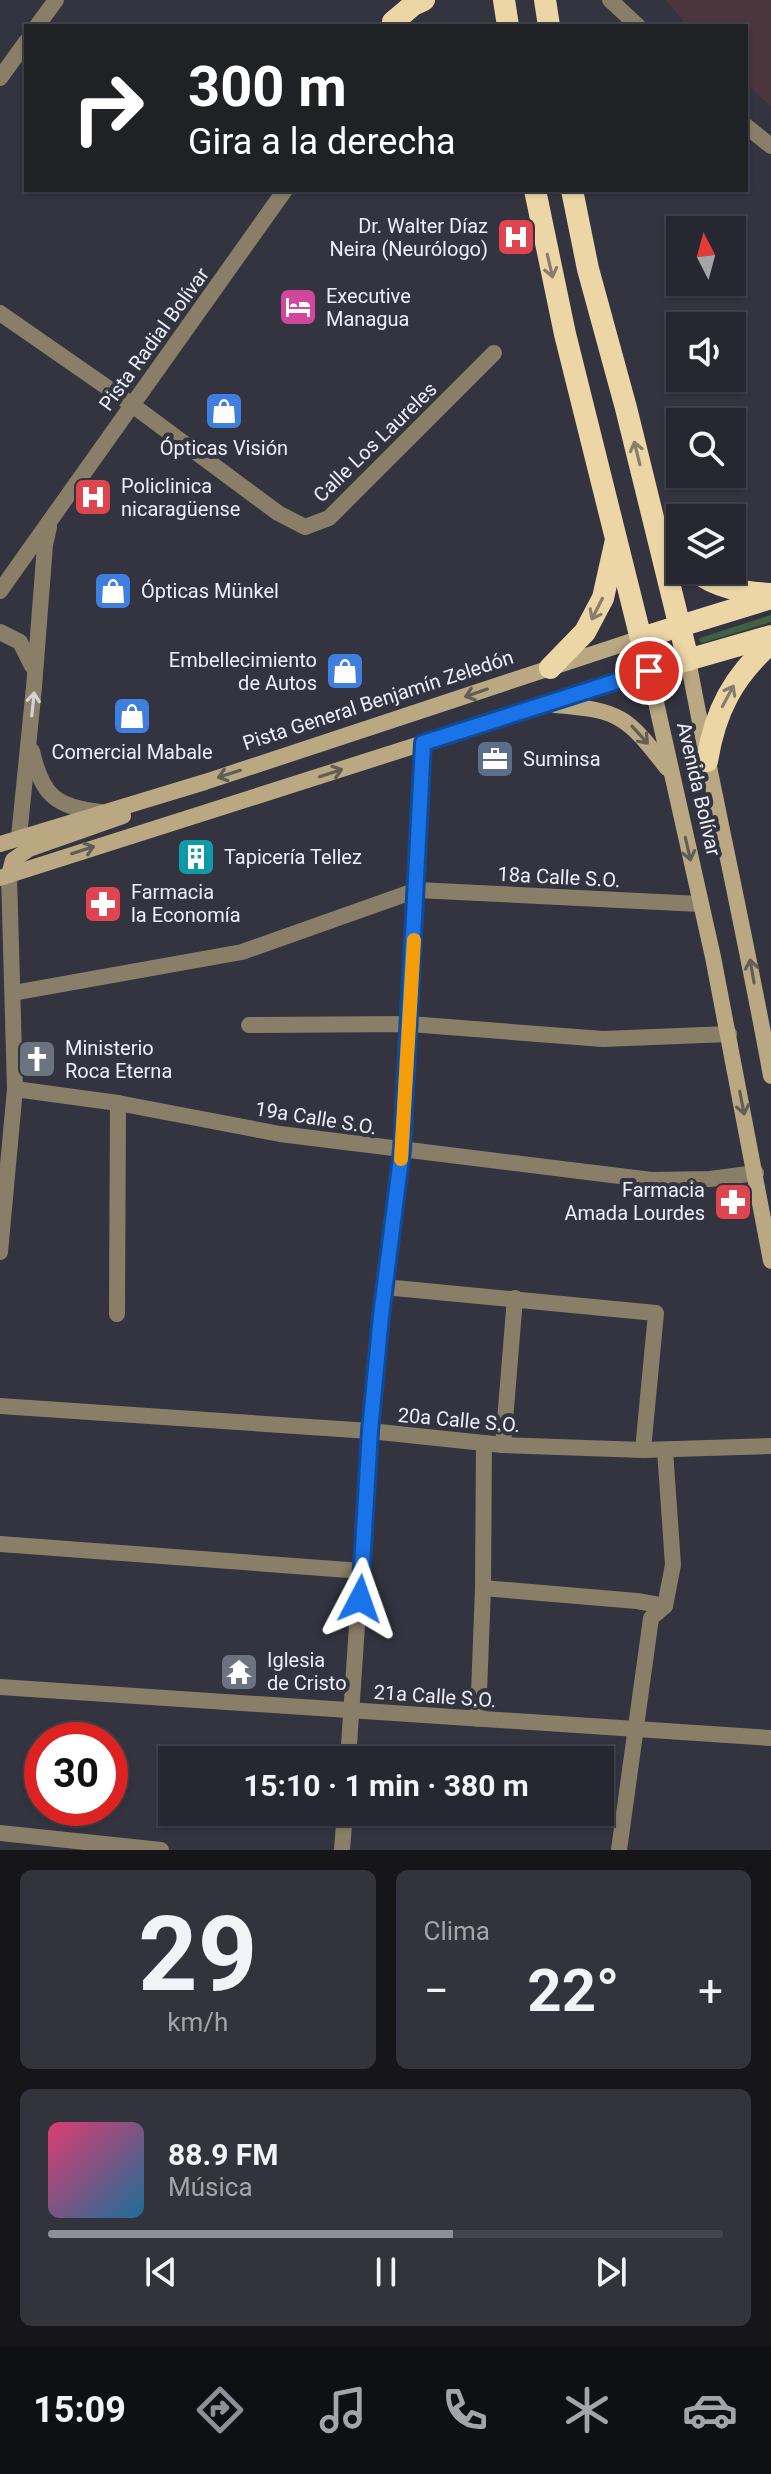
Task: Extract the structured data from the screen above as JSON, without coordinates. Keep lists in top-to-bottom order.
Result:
{
  "streets": {
    "highway": ["Pista General Benjamín Zeledón", "Avenida Bolívar"],
    "street": [
      "Pista Radial Bolívar",
      "Calle Los Laureles",
      "18a Calle S.O.",
      "19a Calle S.O.",
      "20a Calle S.O.",
      "21a Calle S.O."
    ]
  },
  "crossings": [
    ["Pista Radial Bolívar", "Calle Los Laureles"],
    ["Pista General Benjamín Zeledón", "Avenida Bolívar"],
    ["Avenida Bolívar", "18a Calle S.O."],
    ["Avenida Bolívar", "19a Calle S.O."]
  ],
  "one_way": ["Pista General Benjamín Zeledón"],
  "places": {
    "hospital": ["Dr. Walter Díaz Neira (Neurólogo)", "Policlinica nicaragüense"],
    "hotel": ["Executive Managua"],
    "shop": [
      "Ópticas Visión",
      "Ópticas Münkel",
      "Embellecimiento de Autos",
      "Comercial Mabale"
    ],
    "office": ["Suminsa"],
    "building": ["Tapicería Tellez"],
    "pharmacy": ["Farmacia la Economía", "Farmacia Amada Lourdes"],
    "church": ["Ministerio Roca Eterna"],
    "temple": ["Iglesia de Cristo"]
  },
  "north": "top",
  "page": {
    "turn": ["300 m", "Gira a la derecha"],
    "limit": "30",
    "trip": "15:10 · 1 min · 380 m",
    "tile": [
      ["29", "km/h"],
      "Clima"
    ],
    "heat": ["−", "22°", "+"],
    "song": ["88.9 FM", "Música"],
    "tabs": "15:09"
  }
}
